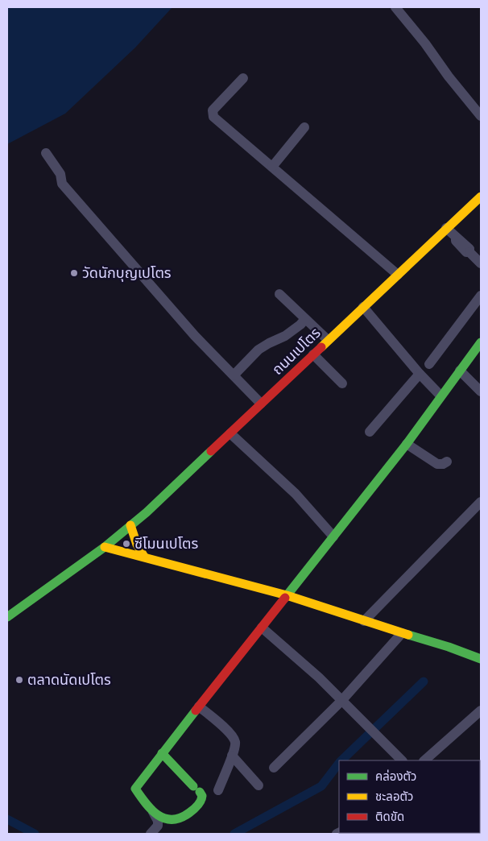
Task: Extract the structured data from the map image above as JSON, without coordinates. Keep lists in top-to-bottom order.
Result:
{
  "streets": {
    "street": ["ถนนเปโตร"]
  },
  "places": ["วัดนักบุญเปโตร", "ซีโมนเปโตร", "ตลาดนัดเปโตร"],
  "legend": ["คล่องตัว", "ชะลอตัว", "ติดขัด"]
}
